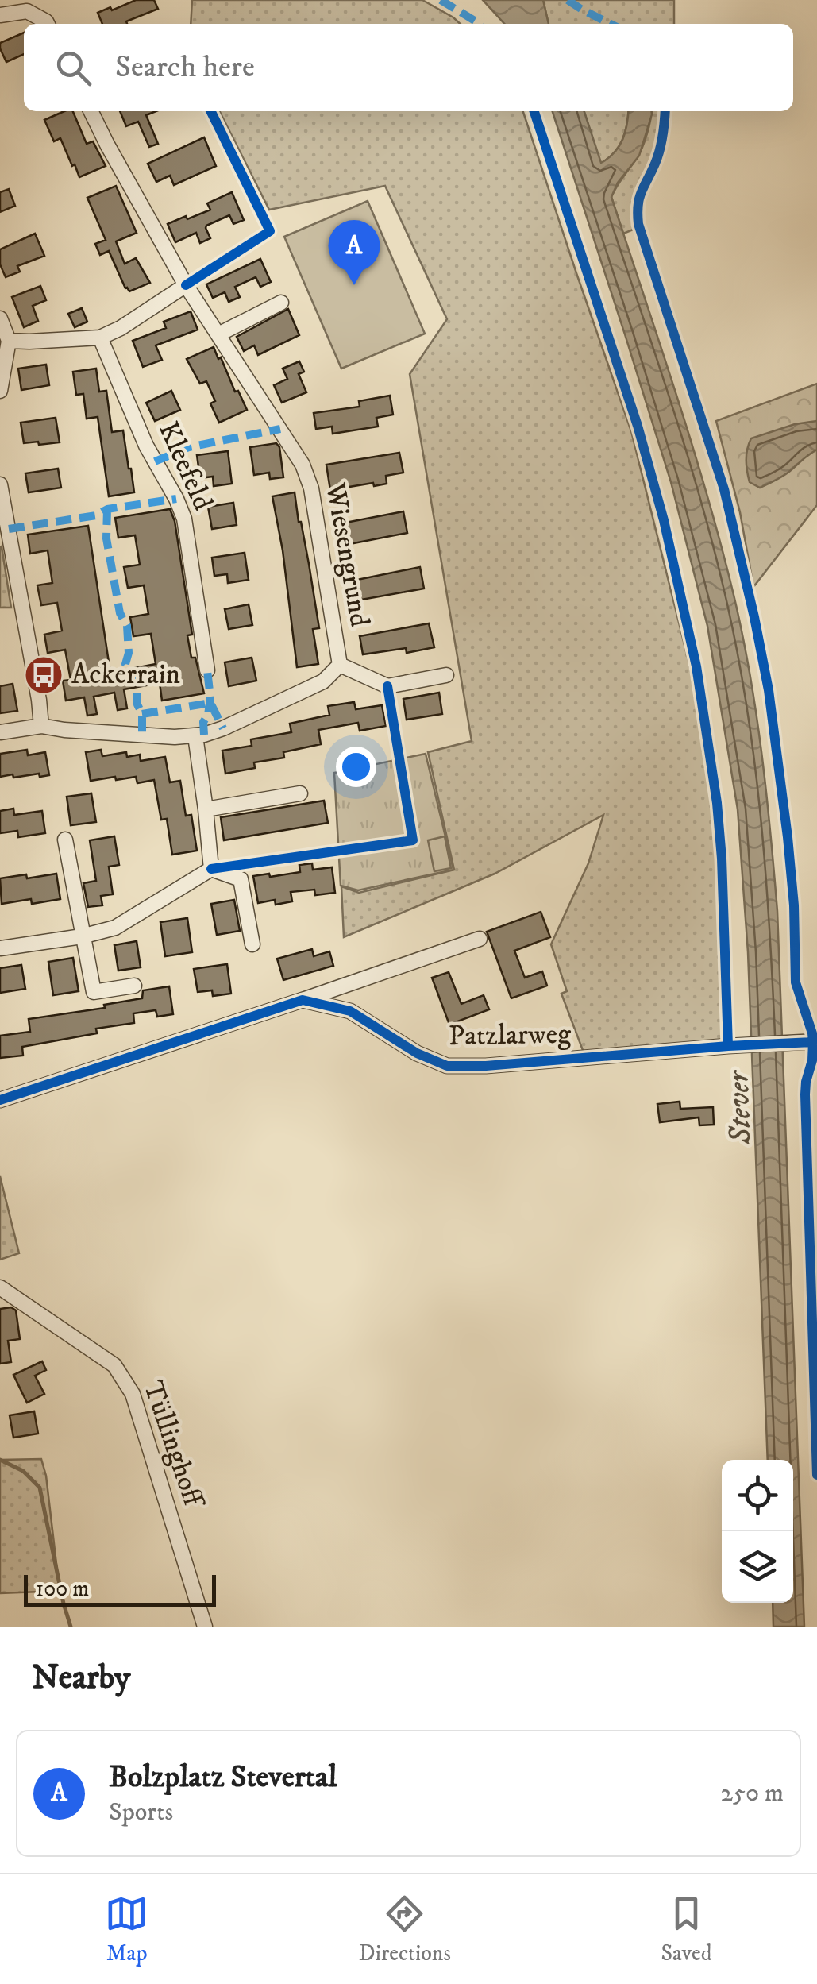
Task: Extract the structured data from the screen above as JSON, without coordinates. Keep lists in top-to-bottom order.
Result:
{
  "streets": {
    "street": [
      "Kleefeld",
      "Wiesengrund",
      "Patzlarweg",
      "Tüllinghoff"
    ]
  },
  "water": ["Stever"],
  "places": {
    "bus stop": ["Ackerrain"]
  },
  "scale_bar": "100 m",
  "page": {
    "search": "Search here",
    "pins": "A",
    "scale": "100 m",
    "heading": "Nearby",
    "list": [
      {
        "mark": "A",
        "name": "Bolzplatz Stevertal",
        "note": "Sports",
        "value": "250 m"
      }
    ],
    "nav": ["Map", "Directions", "Saved"]
  }
}
